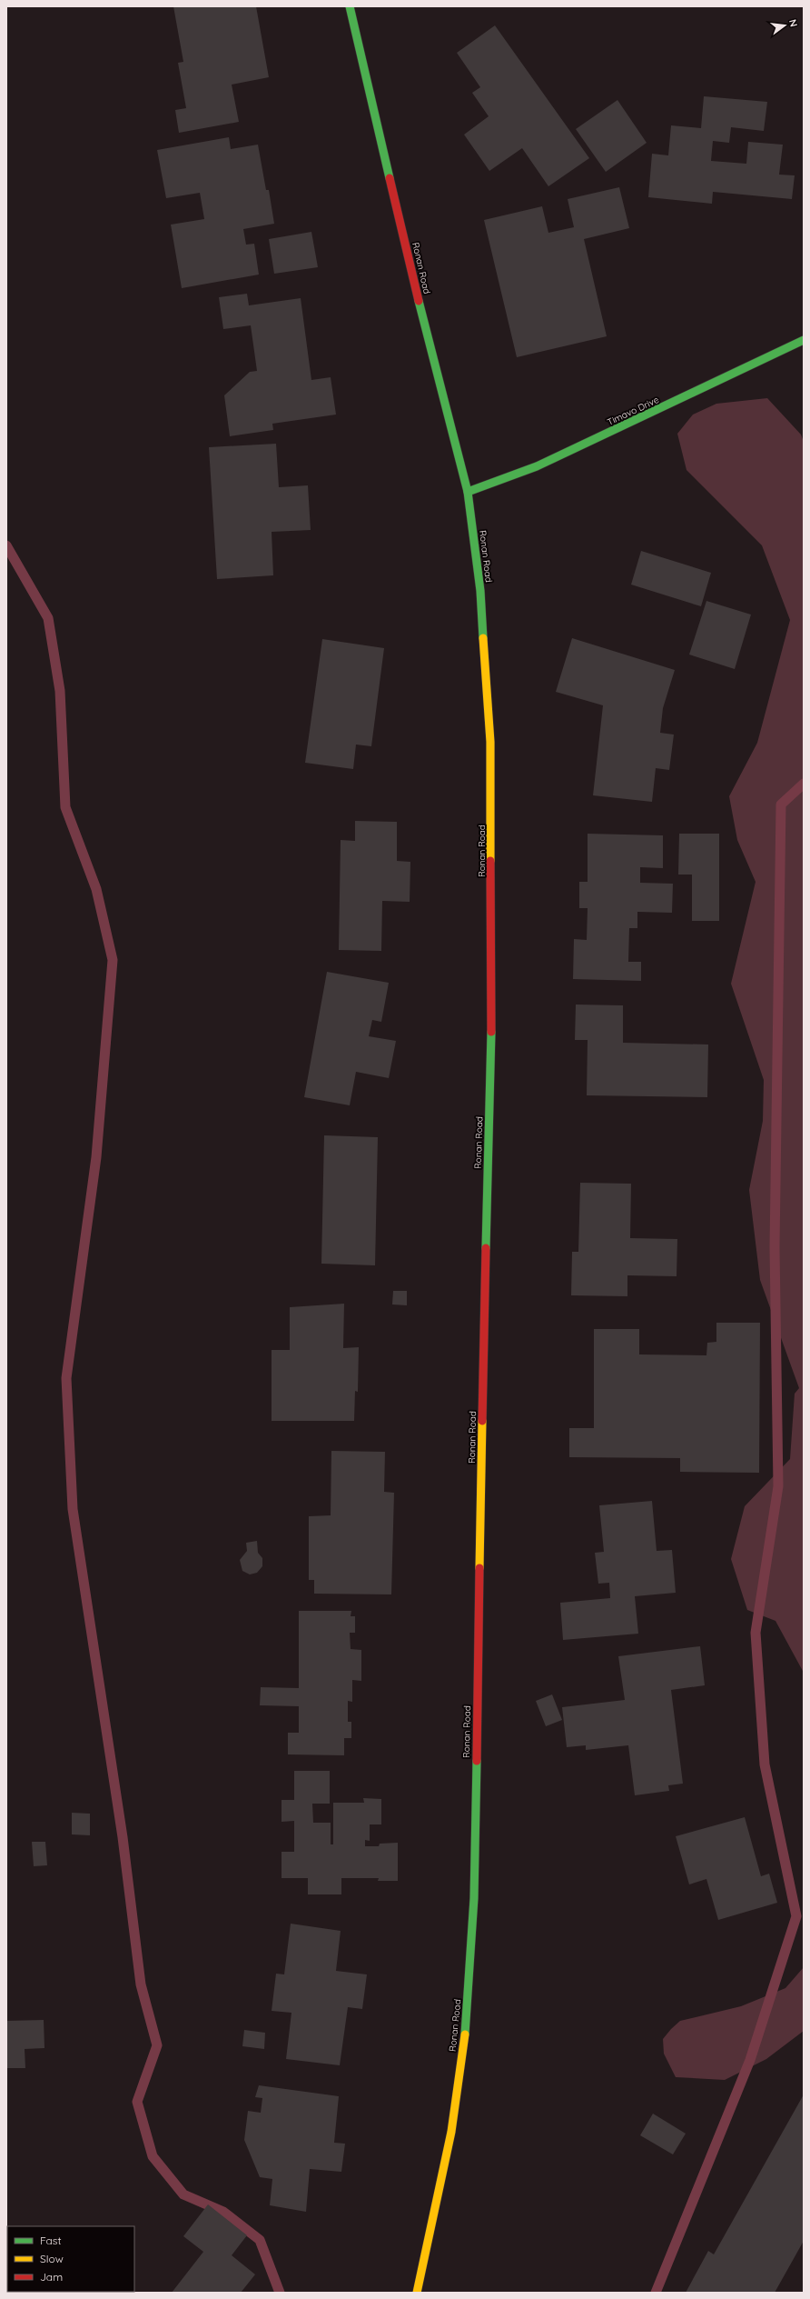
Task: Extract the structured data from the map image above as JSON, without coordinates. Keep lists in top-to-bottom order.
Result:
{
  "streets": {
    "street": ["Ronan Road", "Timavo Drive"]
  },
  "crossings": [
    ["Ronan Road", "Timavo Drive"]
  ],
  "legend": ["Fast", "Slow", "Jam"],
  "north": "right"
}
